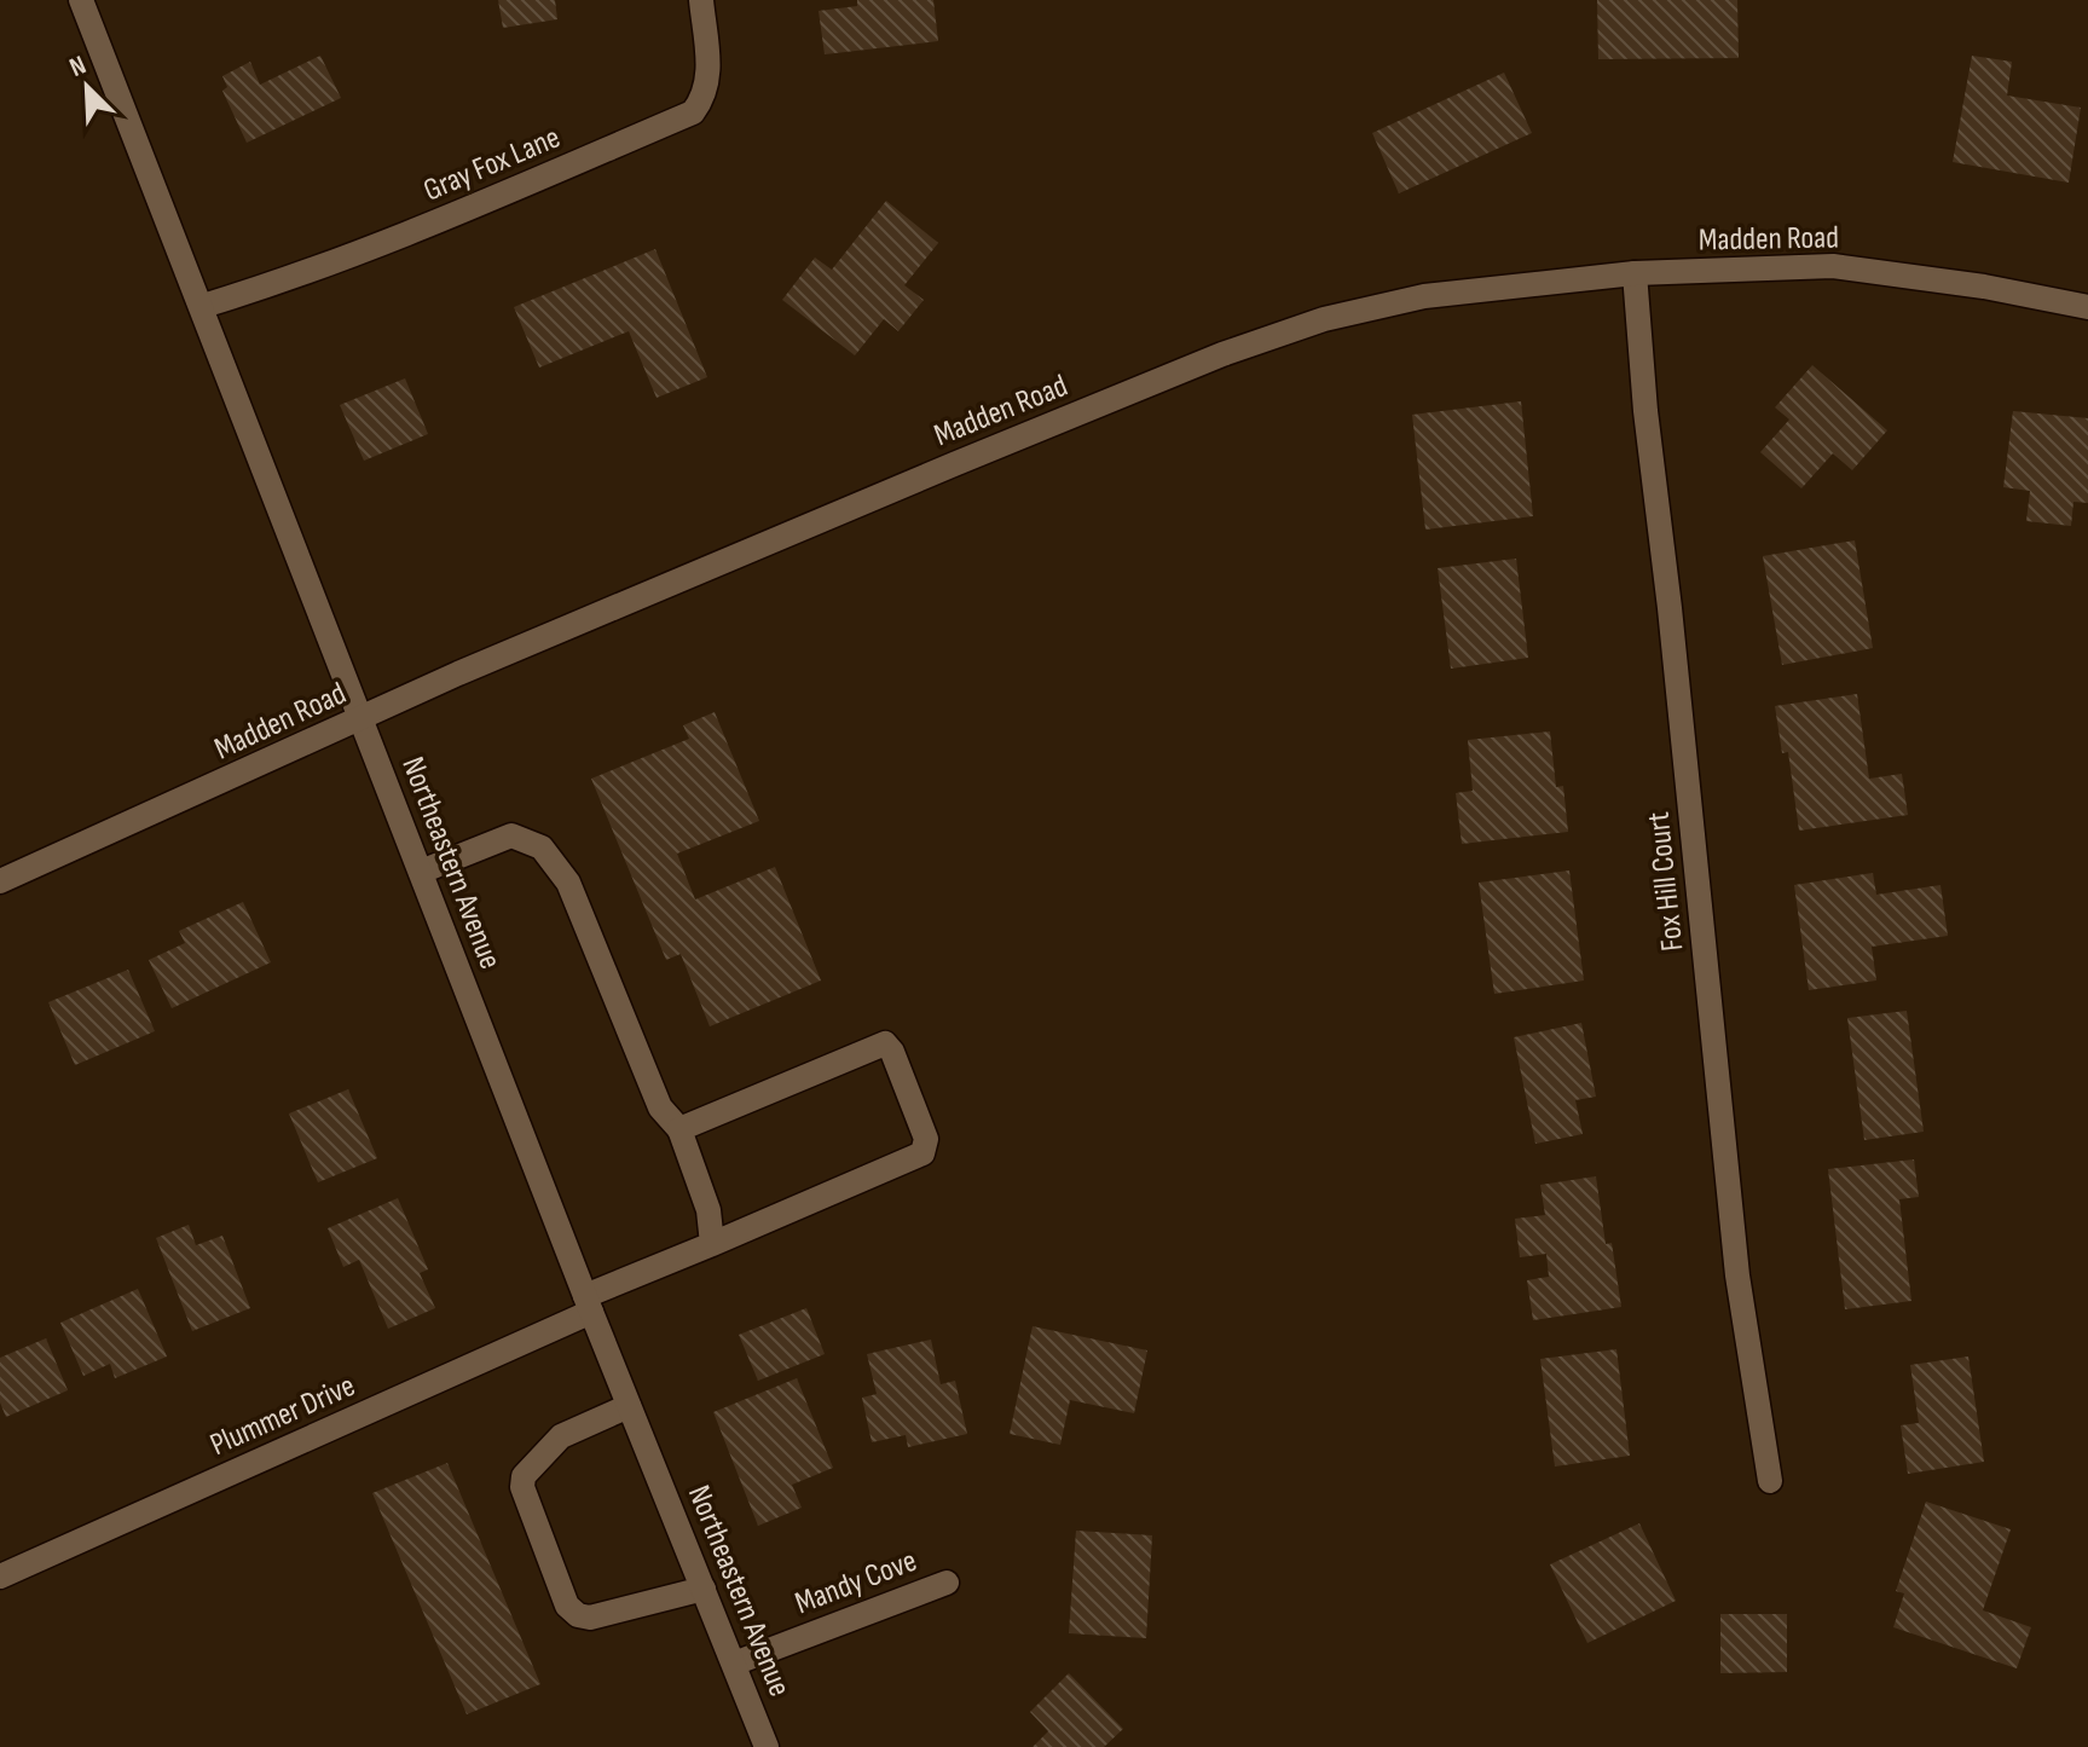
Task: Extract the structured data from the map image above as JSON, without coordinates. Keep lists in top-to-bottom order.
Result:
{
  "streets": {
    "street": [
      "Gray Fox Lane",
      "Madden Road",
      "Northeastern Avenue",
      "Fox Hill Court",
      "Plummer Drive",
      "Mandy Cove"
    ]
  },
  "crossings": [
    ["Gray Fox Lane", "Northeastern Avenue"],
    ["Madden Road", "Northeastern Avenue"],
    ["Madden Road", "Fox Hill Court"],
    ["Northeastern Avenue", "Plummer Drive"],
    ["Northeastern Avenue", "Mandy Cove"]
  ],
  "north": "top left"
}
